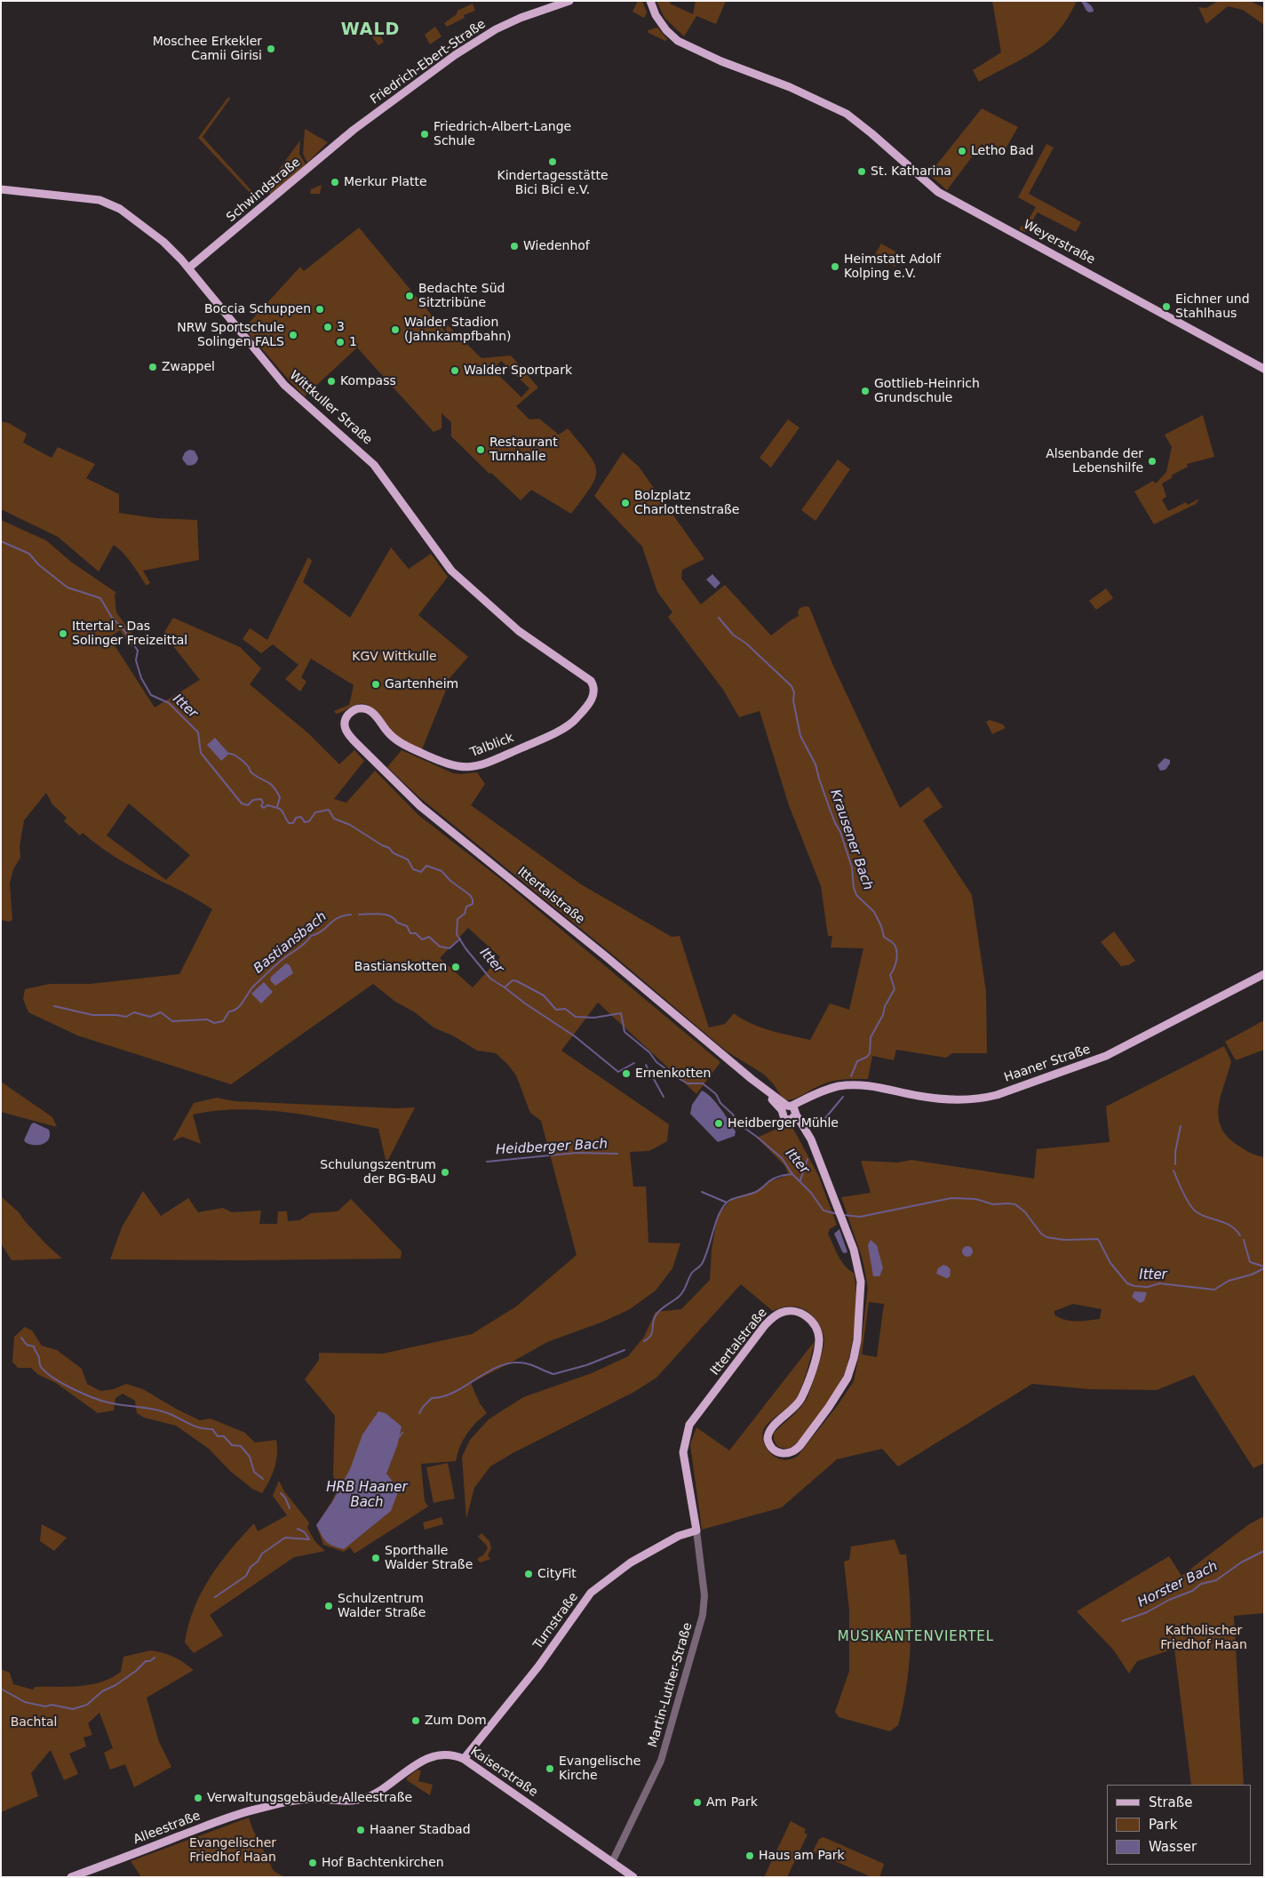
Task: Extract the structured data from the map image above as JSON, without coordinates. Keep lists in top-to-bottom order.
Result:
{
  "streets": {
    "main road": [
      "Friedrich-Ebert-Straße",
      "Schwindstraße",
      "Weyerstraße",
      "Wittkuller Straße",
      "Talblick",
      "Ittertalstraße",
      "Haaner Straße",
      "Turnstraße",
      "Kaiserstraße",
      "Alleestraße"
    ],
    "street": ["Martin-Luther-Straße"]
  },
  "crossings": [
    ["Friedrich-Ebert-Straße", "Schwindstraße"],
    ["Schwindstraße", "Wittkuller Straße"],
    ["Wittkuller Straße", "Talblick"],
    ["Talblick", "Ittertalstraße"],
    ["Ittertalstraße", "Haaner Straße"],
    ["Ittertalstraße", "Turnstraße"],
    ["Ittertalstraße", "Martin-Luther-Straße"],
    ["Turnstraße", "Martin-Luther-Straße"],
    ["Turnstraße", "Kaiserstraße"],
    ["Martin-Luther-Straße", "Kaiserstraße"],
    ["Kaiserstraße", "Alleestraße"]
  ],
  "districts": ["WALD", "MUSIKANTENVIERTEL"],
  "water": [
    "Itter",
    "Krausener Bach",
    "Bastiansbach",
    "Heidberger Bach",
    "HRB Haaner Bach",
    "Horster Bach"
  ],
  "parks": [
    "KGV Wittkulle",
    "Katholischer Friedhof Haan",
    "Bachtal",
    "Evangelischer Friedhof Haan"
  ],
  "places": [
    "Moschee Erkekler Camii Girisi",
    "Friedrich-Albert-Lange Schule",
    "Letho Bad",
    "Kindertagesstätte Bici Bici e.V.",
    "St. Katharina",
    "Merkur Platte",
    "Wiedenhof",
    "Heimstatt Adolf Kolping e.V.",
    "Bedachte Süd Sitztribüne",
    "Eichner und Stahlhaus",
    "Boccia Schuppen",
    "3",
    "Walder Stadion (Jahnkampfbahn)",
    "NRW Sportschule Solingen FALS",
    "1",
    "Zwappel",
    "Walder Sportpark",
    "Kompass",
    "Gottlieb-Heinrich Grundschule",
    "Restaurant Turnhalle",
    "Alsenbande der Lebenshilfe",
    "Bolzplatz Charlottenstraße",
    "Ittertal - Das Solinger Freizeittal",
    "Gartenheim",
    "Bastianskotten",
    "Ernenkotten",
    "Heidberger Mühle",
    "Schulungszentrum der BG-BAU",
    "Sporthalle Walder Straße",
    "CityFit",
    "Schulzentrum Walder Straße",
    "Zum Dom",
    "Evangelische Kirche",
    "Verwaltungsgebäude Alleestraße",
    "Am Park",
    "Haaner Stadbad",
    "Haus am Park",
    "Hof Bachtenkirchen"
  ],
  "legend": ["Straße", "Park", "Wasser"]
}
